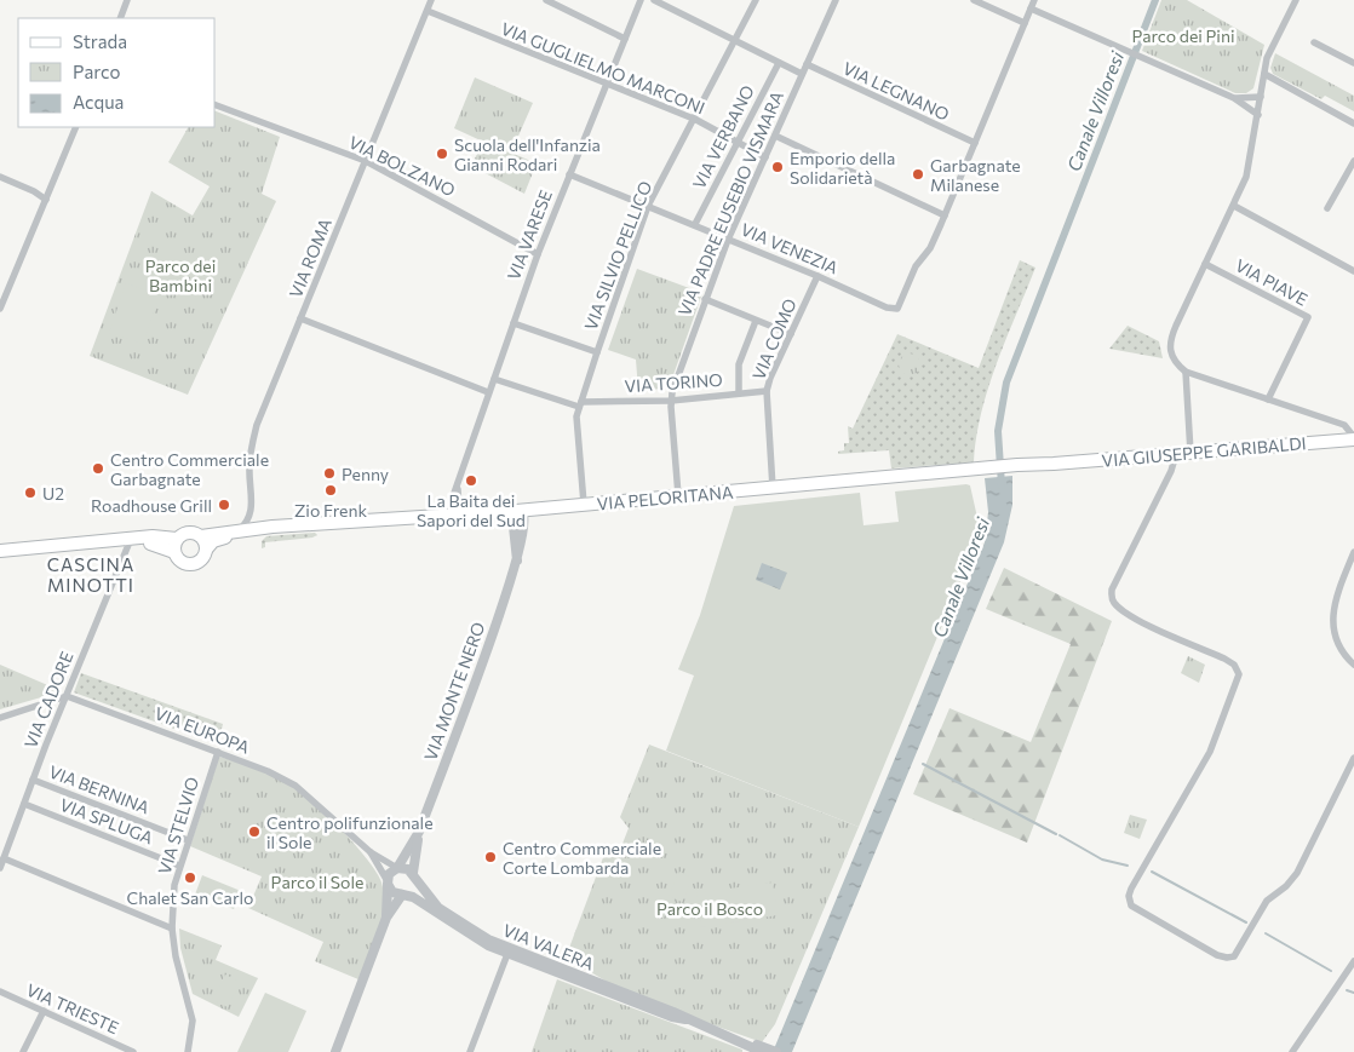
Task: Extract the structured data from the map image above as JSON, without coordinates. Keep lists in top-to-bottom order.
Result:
{
  "streets": {
    "main road": ["VIA GIUSEPPE GARIBALDI", "VIA PELORITANA"],
    "street": [
      "VIA GUGLIELMO MARCONI",
      "VIA LEGNANO",
      "VIA VERBANO",
      "VIA BOLZANO",
      "VIA PADRE EUSEBIO VISMARA",
      "VIA VARESE",
      "VIA VENEZIA",
      "VIA SILVIO PELLICO",
      "VIA ROMA",
      "VIA PIAVE",
      "VIA COMO",
      "VIA TORINO",
      "VIA MONTE NERO",
      "VIA CADORE",
      "VIA EUROPA",
      "VIA BERNINA",
      "VIA SPLUGA",
      "VIA STELVIO",
      "VIA VALERA",
      "VIA TRIESTE"
    ]
  },
  "crossings": [
    ["VIA GUGLIELMO MARCONI", "VIA VERBANO"],
    ["VIA GUGLIELMO MARCONI", "VIA PADRE EUSEBIO VISMARA"],
    ["VIA GUGLIELMO MARCONI", "VIA VARESE"],
    ["VIA GUGLIELMO MARCONI", "VIA SILVIO PELLICO"],
    ["VIA GUGLIELMO MARCONI", "VIA ROMA"],
    ["VIA LEGNANO", "VIA PADRE EUSEBIO VISMARA"],
    ["VIA VERBANO", "VIA VENEZIA"],
    ["VIA BOLZANO", "VIA VARESE"],
    ["VIA BOLZANO", "VIA ROMA"],
    ["VIA PADRE EUSEBIO VISMARA", "VIA VENEZIA"],
    ["VIA PADRE EUSEBIO VISMARA", "VIA TORINO"],
    ["VIA PADRE EUSEBIO VISMARA", "VIA PELORITANA"],
    ["VIA VARESE", "VIA VENEZIA"],
    ["VIA VARESE", "VIA TORINO"],
    ["VIA VARESE", "VIA PELORITANA"],
    ["VIA VENEZIA", "VIA SILVIO PELLICO"],
    ["VIA VENEZIA", "VIA COMO"],
    ["VIA SILVIO PELLICO", "VIA TORINO"],
    ["VIA SILVIO PELLICO", "VIA PELORITANA"],
    ["VIA ROMA", "VIA PELORITANA"],
    ["VIA COMO", "VIA TORINO"],
    ["VIA COMO", "VIA PELORITANA"],
    ["VIA GIUSEPPE GARIBALDI", "VIA PELORITANA"],
    ["VIA PELORITANA", "VIA MONTE NERO"],
    ["VIA MONTE NERO", "VIA EUROPA"],
    ["VIA MONTE NERO", "VIA VALERA"],
    ["VIA CADORE", "VIA EUROPA"],
    ["VIA CADORE", "VIA BERNINA"],
    ["VIA CADORE", "VIA SPLUGA"],
    ["VIA EUROPA", "VIA STELVIO"],
    ["VIA EUROPA", "VIA VALERA"],
    ["VIA BERNINA", "VIA STELVIO"],
    ["VIA SPLUGA", "VIA STELVIO"]
  ],
  "districts": ["CASCINA MINOTTI"],
  "water": ["Canale Villoresi"],
  "parks": [
    "Parco dei Pini",
    "Parco dei Bambini",
    "Parco il Sole",
    "Parco il Bosco"
  ],
  "places": [
    "Scuola dell'Infanzia Gianni Rodari",
    "Emporio della Solidarietà",
    "Garbagnate Milanese",
    "Centro Commerciale Garbagnate",
    "Penny",
    "La Baita dei Sapori del Sud",
    "Zio Frenk",
    "U2",
    "Roadhouse Grill",
    "Centro polifunzionale il Sole",
    "Centro Commerciale Corte Lombarda",
    "Chalet San Carlo"
  ],
  "legend": ["Strada", "Parco", "Acqua"]
}
